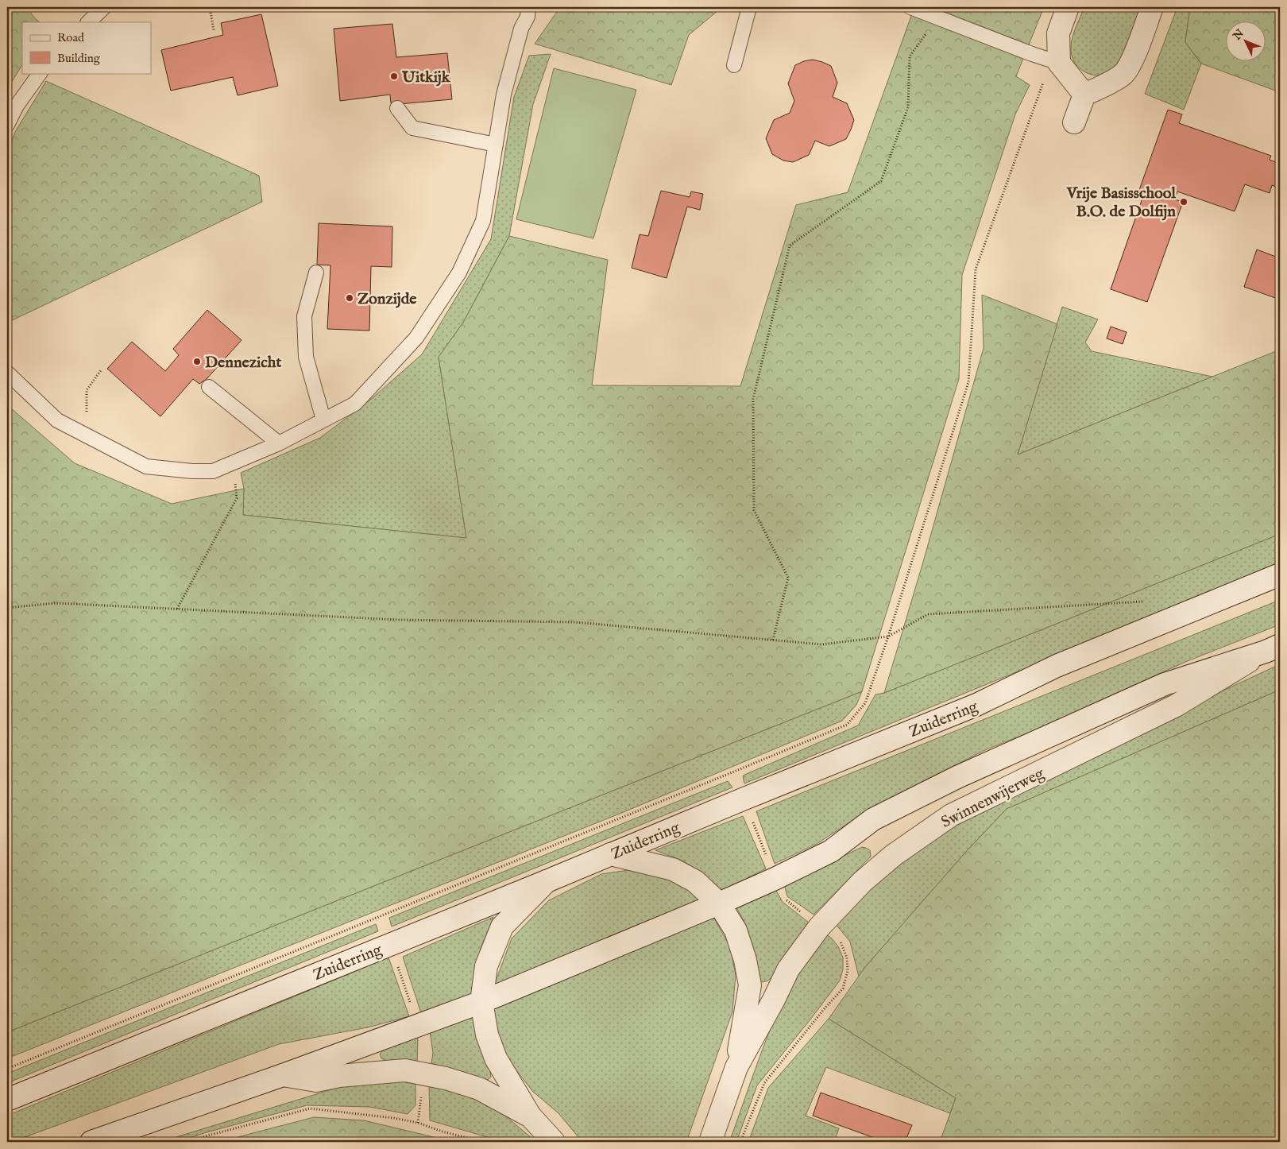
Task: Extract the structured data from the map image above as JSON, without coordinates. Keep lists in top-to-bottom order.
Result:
{
  "streets": {
    "main road": ["Zuiderring", "Swinnenwijerweg"]
  },
  "crossings": [
    ["Zuiderring", "Swinnenwijerweg"]
  ],
  "places": [
    "Uitkijk",
    "Vrije Basisschool B.O. de Dolfijn",
    "Zonzijde",
    "Dennezicht"
  ],
  "legend": ["Road", "Building"],
  "north": "top left"
}
